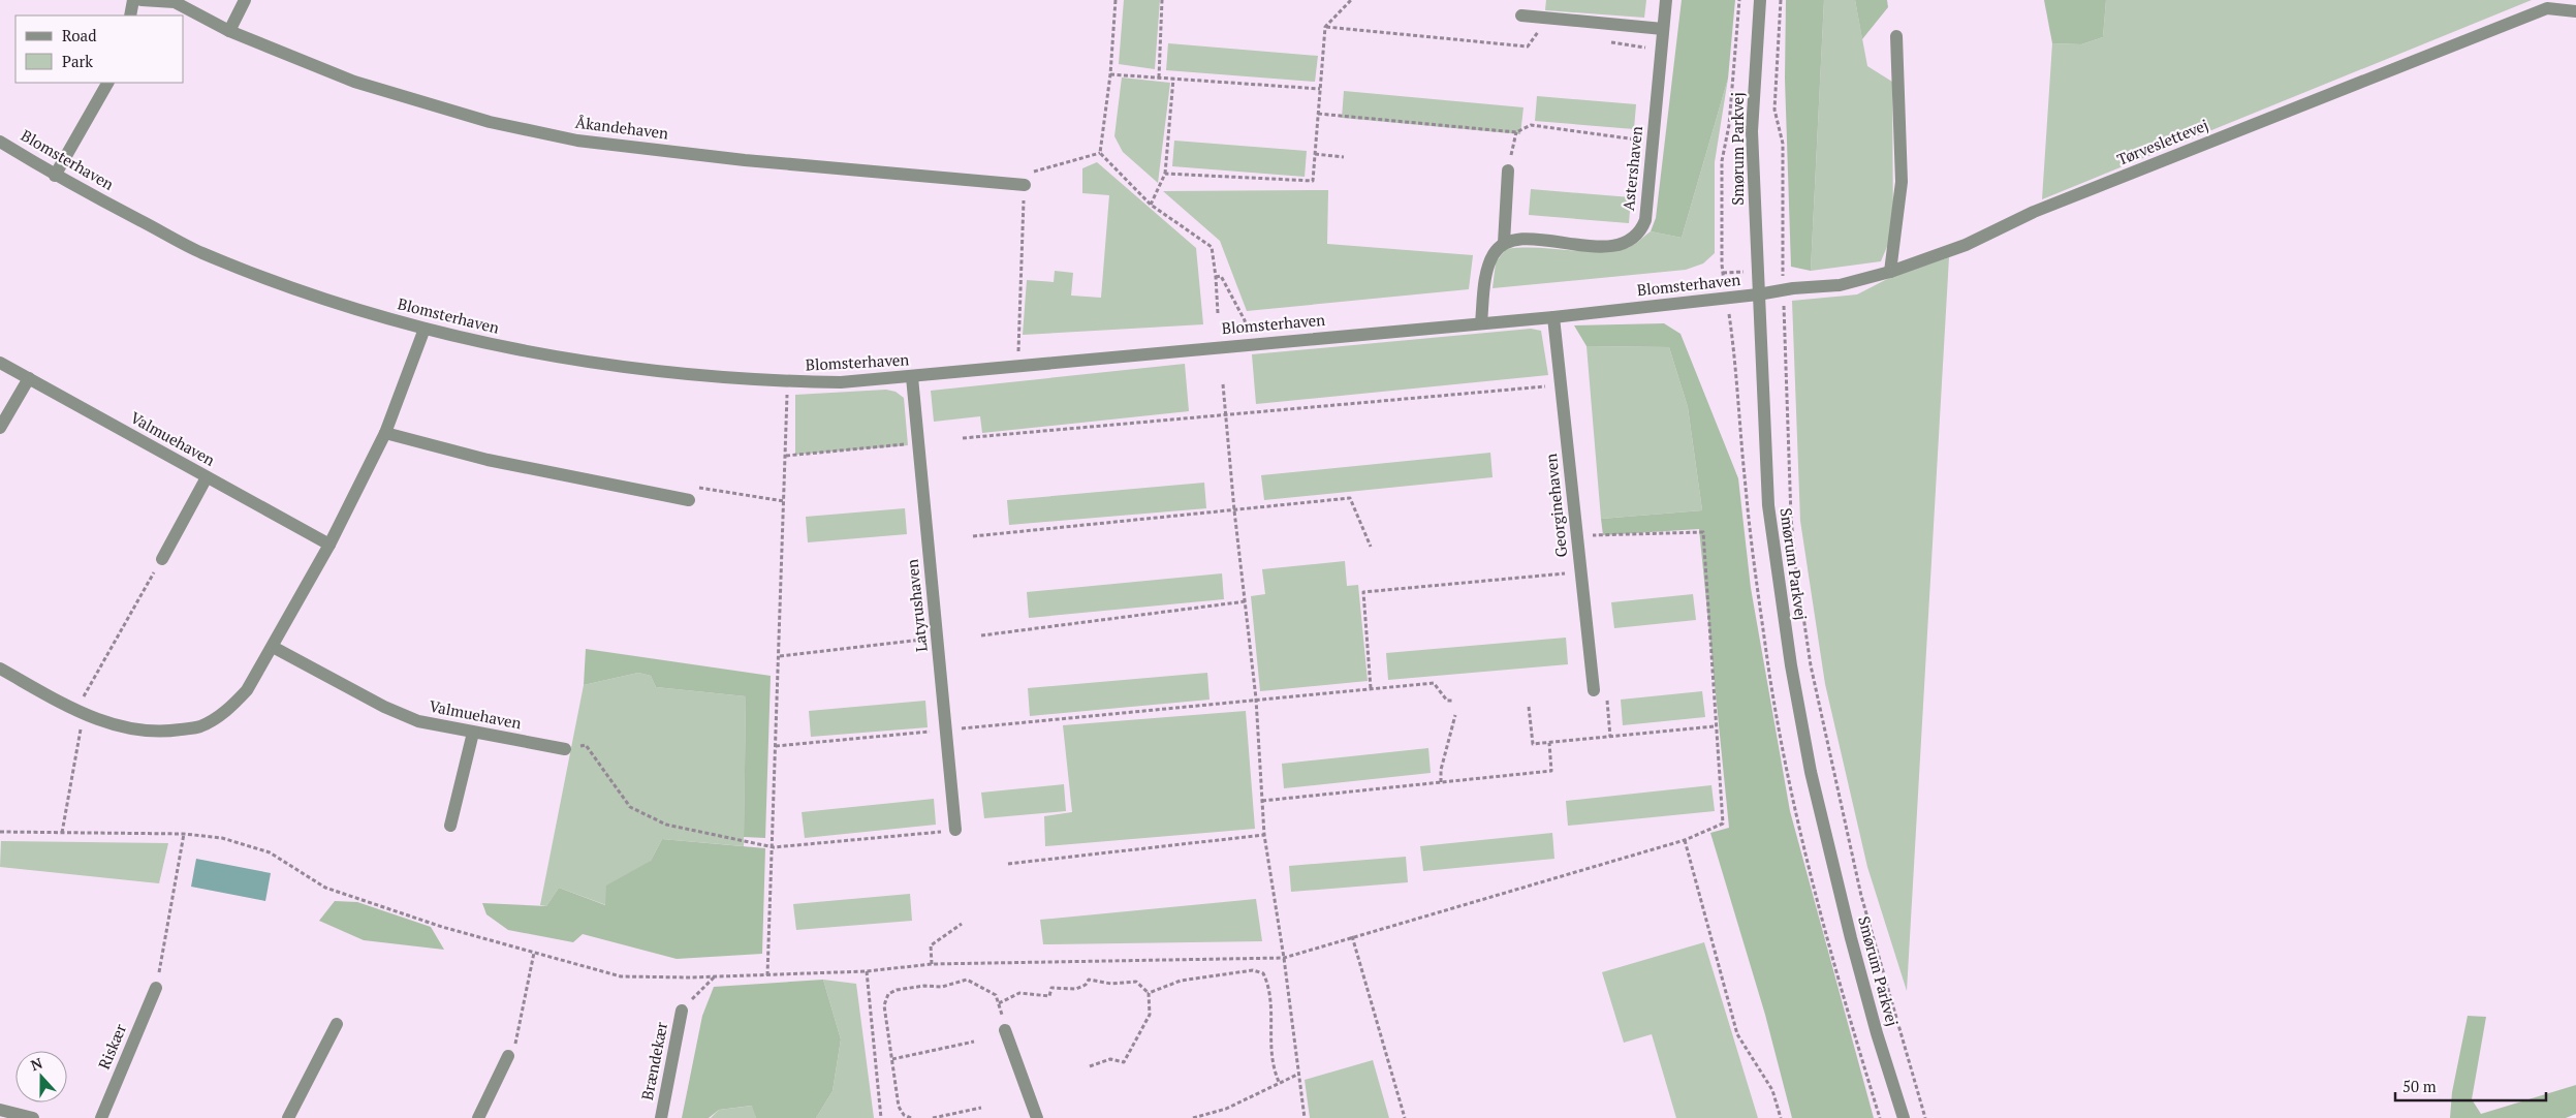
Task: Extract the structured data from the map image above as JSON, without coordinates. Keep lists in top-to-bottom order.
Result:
{
  "streets": {
    "street": [
      "Åkandehaven",
      "Tørveslettevej",
      "Smørum Parkvej",
      "Blomsterhaven",
      "Astershaven",
      "Valmuehaven",
      "Georginehaven",
      "Latyrushaven",
      "Riskær",
      "Brændekær"
    ]
  },
  "crossings": [
    ["Tørveslettevej", "Smørum Parkvej"],
    ["Tørveslettevej", "Blomsterhaven"],
    ["Smørum Parkvej", "Blomsterhaven"],
    ["Blomsterhaven", "Georginehaven"],
    ["Blomsterhaven", "Latyrushaven"]
  ],
  "legend": ["Road", "Park"],
  "scale_bar": "50 m",
  "north": "top"
}
